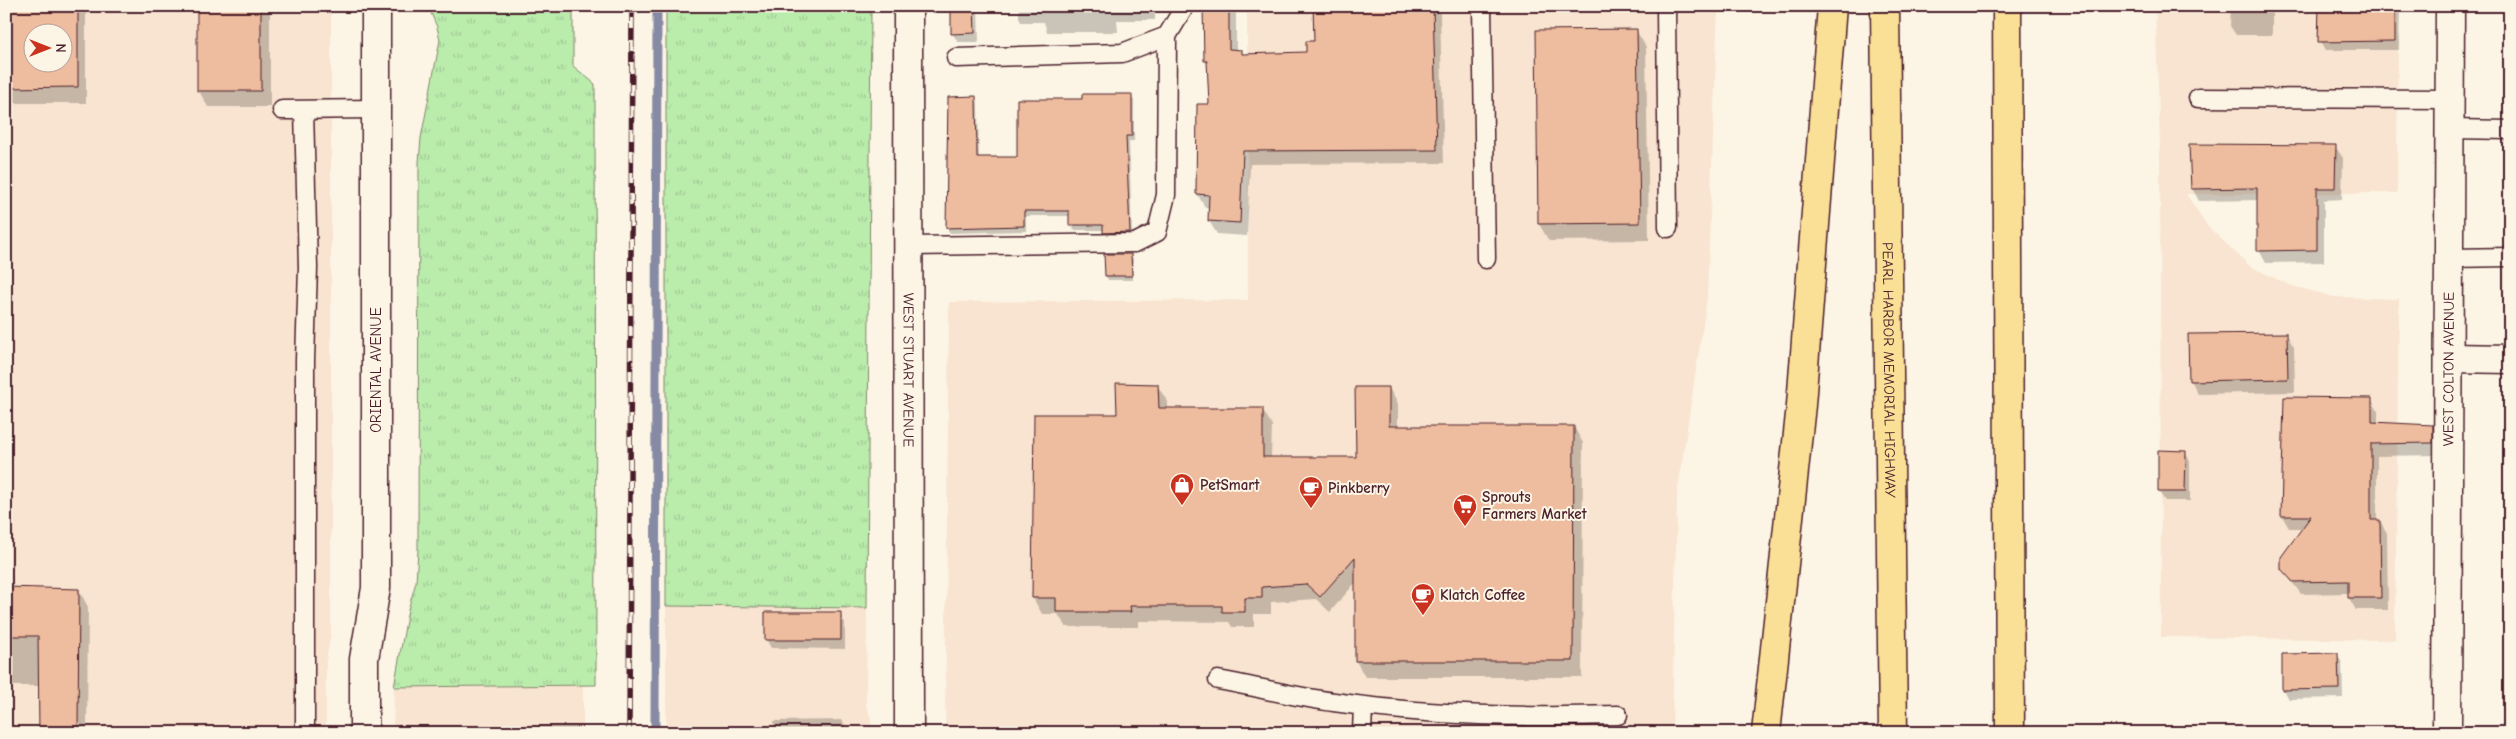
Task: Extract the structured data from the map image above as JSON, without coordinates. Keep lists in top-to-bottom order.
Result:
{
  "streets": {
    "highway": ["PEARL HARBOR MEMORIAL HIGHWAY"],
    "street": ["ORIENTAL AVENUE", "WEST STUART AVENUE", "WEST COLTON AVENUE"]
  },
  "places": {
    "shop": ["PetSmart"],
    "cafe": ["Pinkberry", "Klatch Coffee"],
    "supermarket": ["Sprouts Farmers Market"]
  },
  "north": "right"
}
